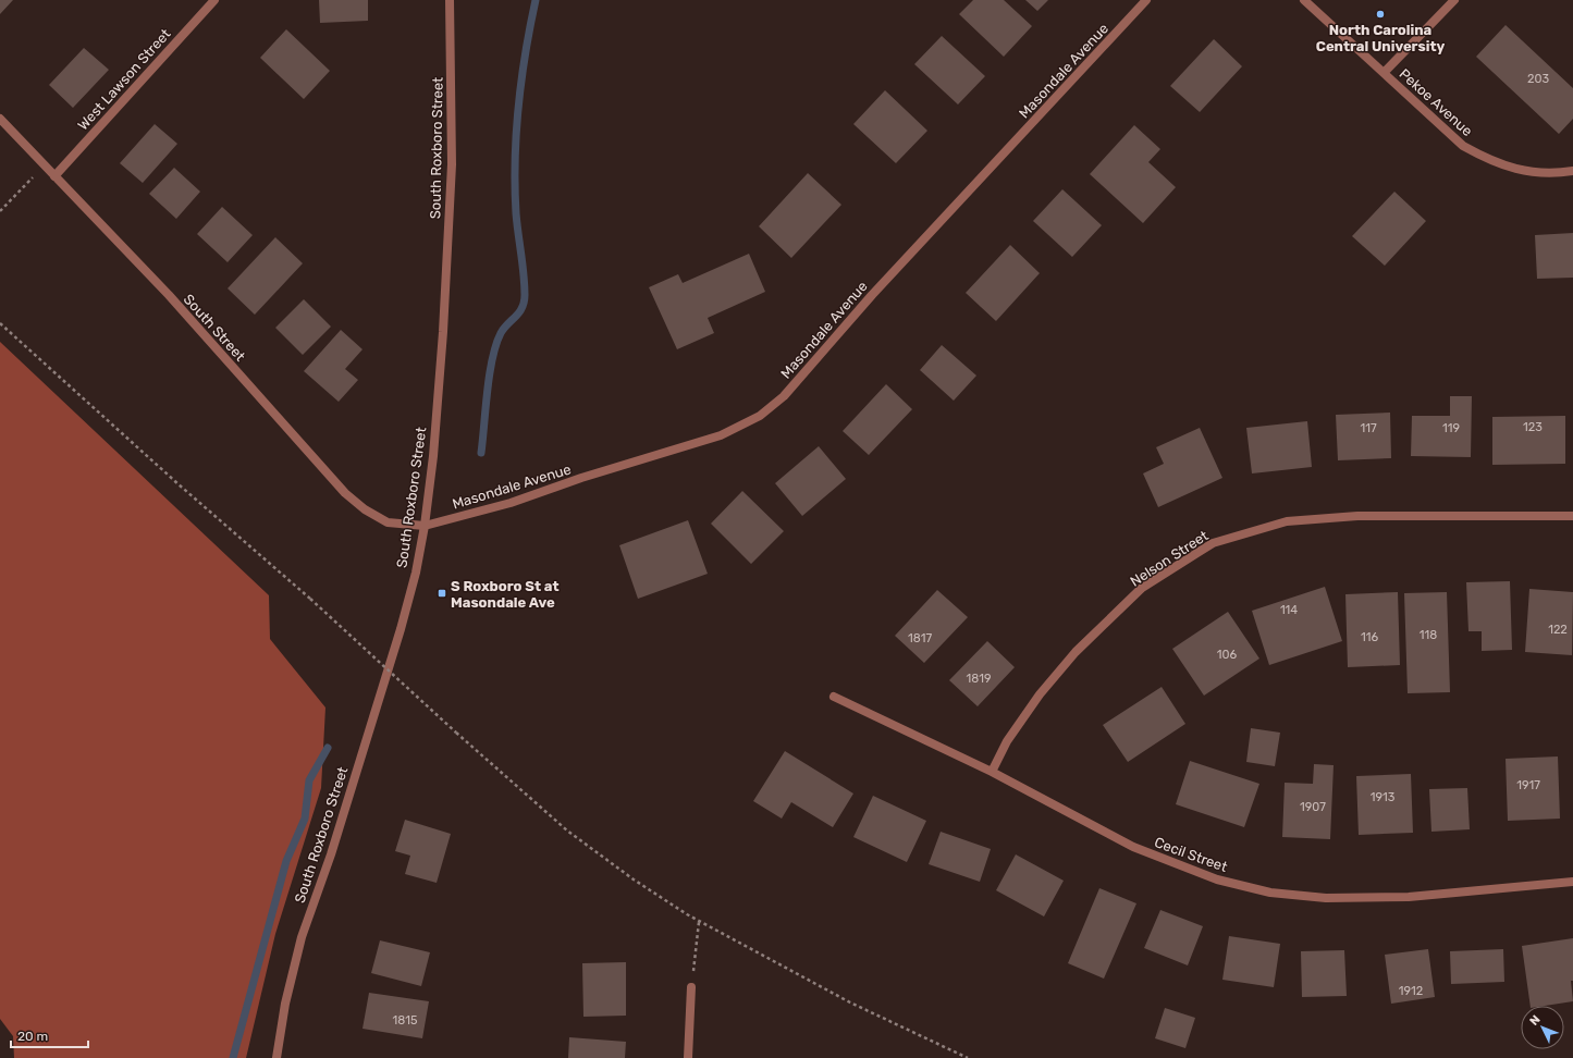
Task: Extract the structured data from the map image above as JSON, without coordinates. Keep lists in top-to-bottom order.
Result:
{
  "streets": {
    "street": [
      "Masondale Avenue",
      "West Lawson Street",
      "Pekoe Avenue",
      "South Roxboro Street",
      "South Street",
      "Nelson Street",
      "Cecil Street"
    ]
  },
  "crossings": [
    ["Masondale Avenue", "South Roxboro Street"],
    ["Masondale Avenue", "South Street"],
    ["West Lawson Street", "South Street"],
    ["South Roxboro Street", "South Street"],
    ["Nelson Street", "Cecil Street"]
  ],
  "places": {
    "other": ["North Carolina Central University"],
    "transit": ["S Roxboro St at Masondale Ave"]
  },
  "house_numbers": [
    "203",
    "123",
    "117",
    "119",
    "114",
    "122",
    "118",
    "116",
    "1817",
    "106",
    "1819",
    "1917",
    "1913",
    "1907",
    "1912",
    "1815"
  ],
  "scale_bar": "20 m",
  "north": "top left"
}
